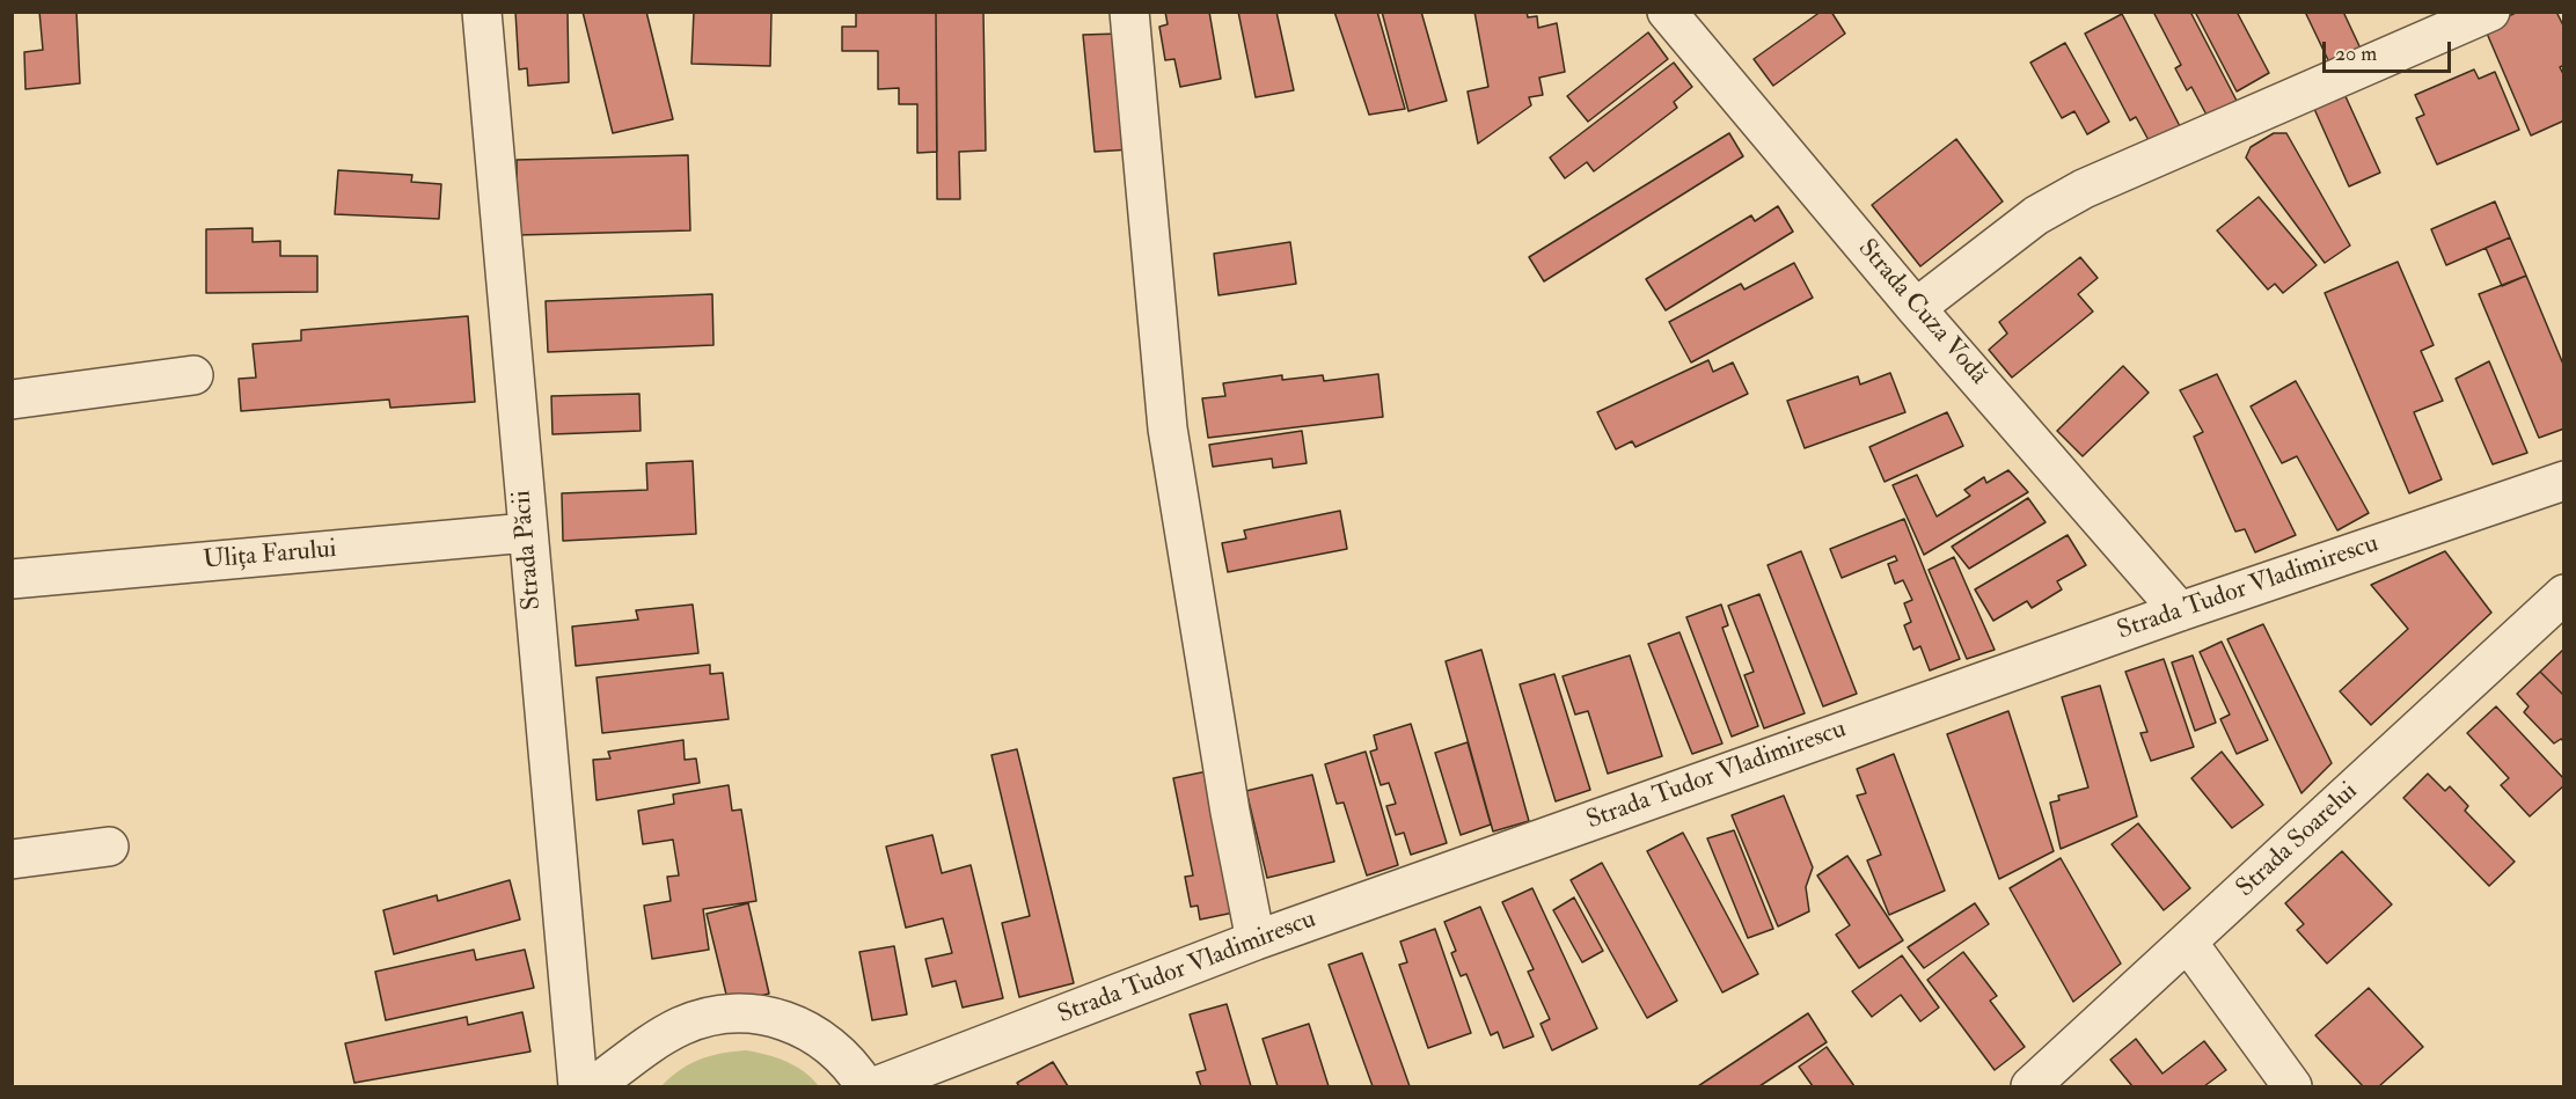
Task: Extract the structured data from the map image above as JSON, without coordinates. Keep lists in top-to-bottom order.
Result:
{
  "streets": {
    "street": [
      "Strada Cuza Vodă",
      "Strada Păcii",
      "Ulița Farului",
      "Strada Tudor Vladimirescu",
      "Strada Soarelui"
    ]
  },
  "crossings": [
    ["Strada Cuza Vodă", "Strada Tudor Vladimirescu"],
    ["Strada Păcii", "Ulița Farului"]
  ],
  "scale_bar": "20 m"
}
